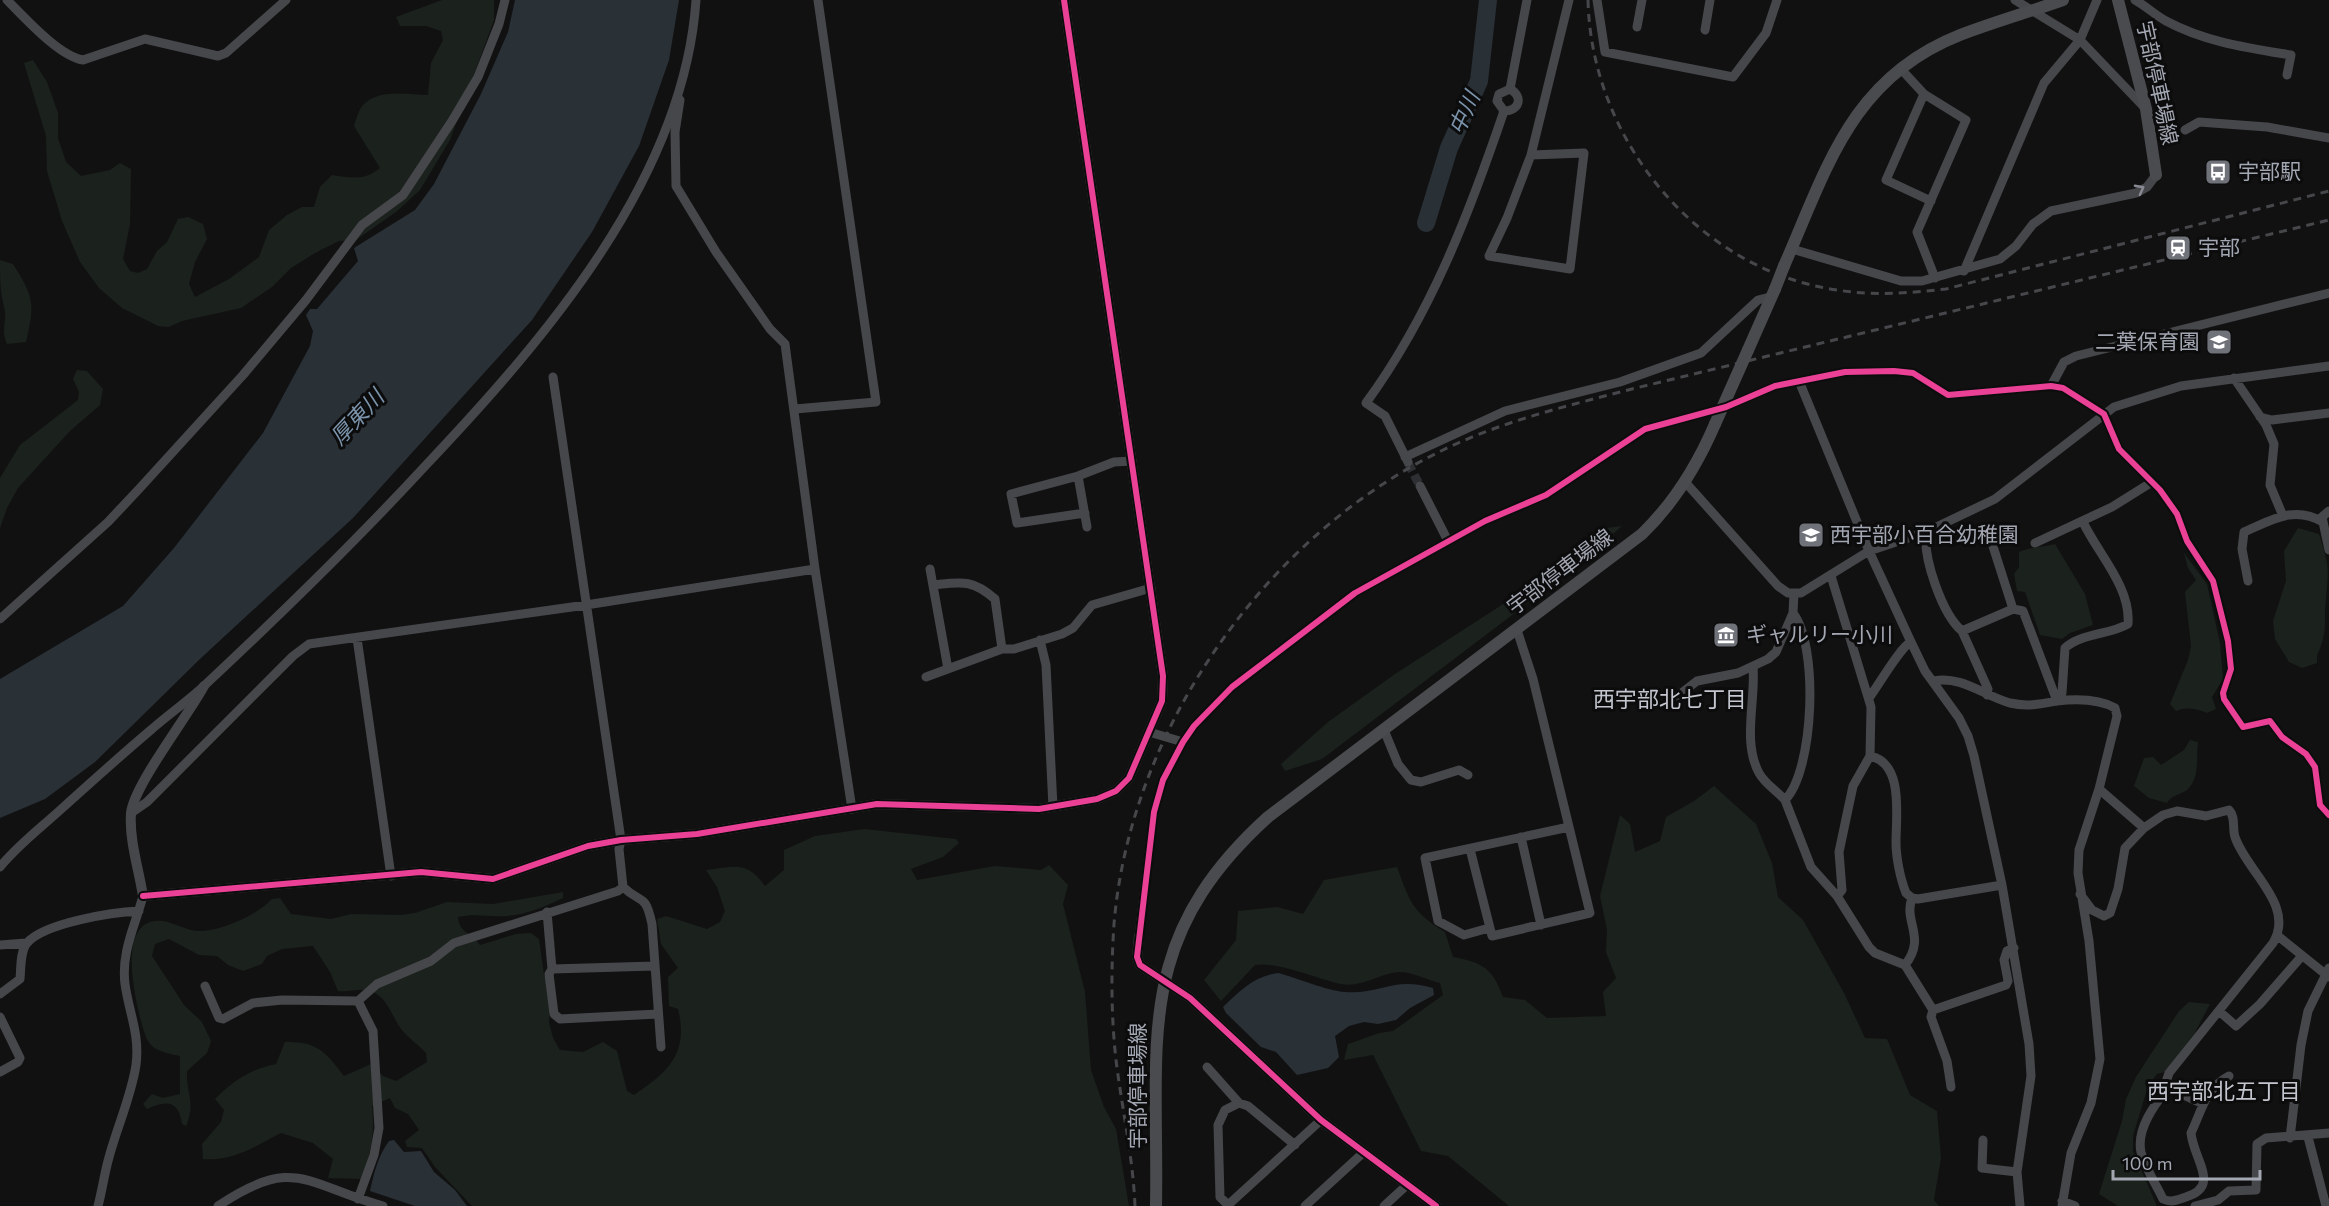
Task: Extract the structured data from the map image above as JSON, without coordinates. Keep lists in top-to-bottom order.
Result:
{
  "streets": {
    "main road": ["宇部停車場線"]
  },
  "districts": ["西宇部北七丁目", "西宇部北五丁目"],
  "water": ["中川", "厚東川"],
  "places": {
    "bus stop": ["宇部駅"],
    "station": ["宇部"],
    "school or university": ["二葉保育園", "西宇部小百合幼稚園"],
    "museum": ["ギャルリー小川"]
  },
  "scale_bar": "100 m"
}
